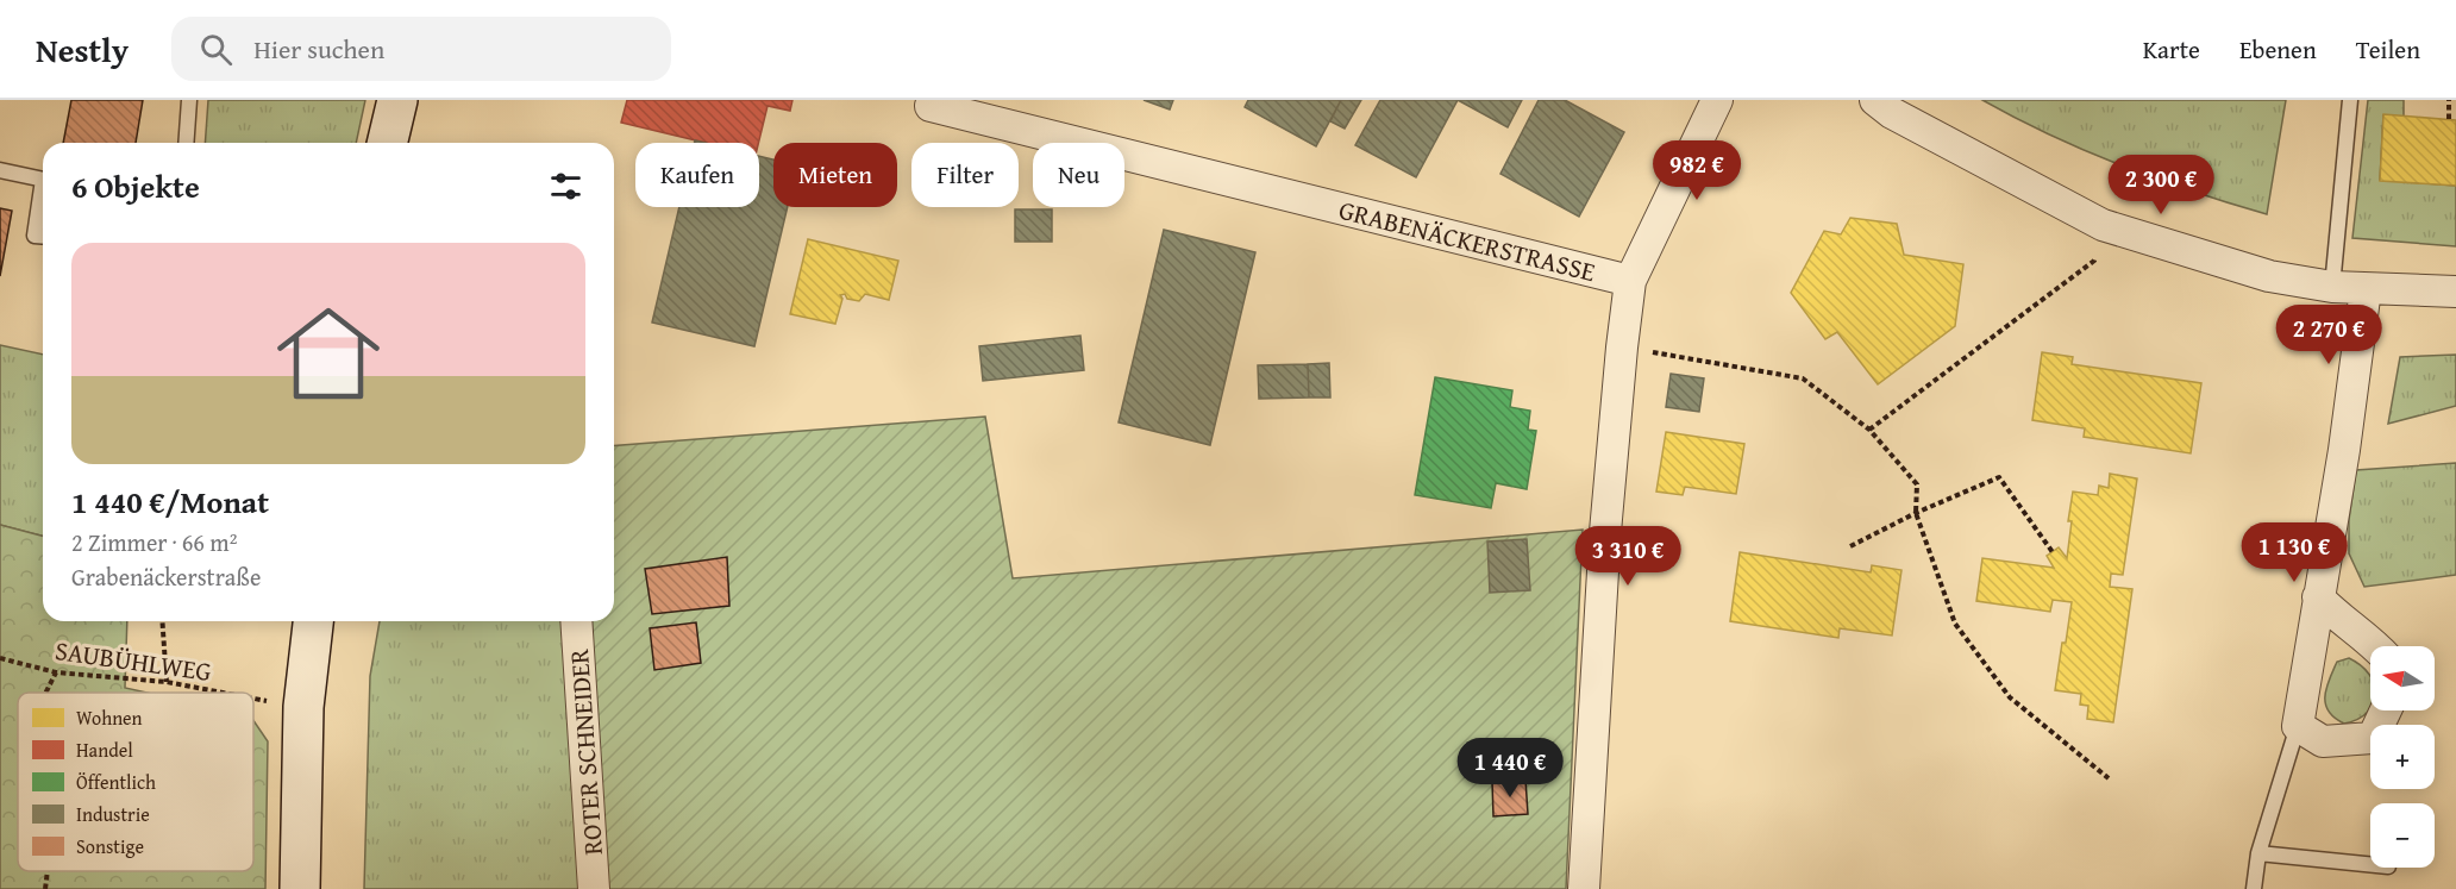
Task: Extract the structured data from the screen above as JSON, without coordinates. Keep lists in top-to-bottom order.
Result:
{
  "streets": {
    "street": ["GRABENÄCKERSTRASSE", "ROTER SCHNEIDER"],
    "path": ["SAUBÜHLWEG"]
  },
  "legend": [
    "Wohnen",
    "Handel",
    "Öffentlich",
    "Industrie",
    "Sonstige"
  ],
  "north": "left",
  "page": {
    "header": "Nestly",
    "search": "Hier suchen",
    "nav": ["Karte", "Ebenen", "Teilen"],
    "price": [
      "982 €",
      "2 300 €",
      "2 270 €",
      "1 130 €",
      "3 310 €",
      "1 440 €"
    ],
    "chip": [
      "Kaufen",
      "Mieten",
      "Filter",
      "Neu"
    ],
    "heading": "6 Objekte",
    "list": [
      {
        "name": "1 440 €/Monat",
        "note": "2 Zimmer · 66 m² · Grabenäckerstraße"
      }
    ],
    "map_buttons": ["+", "−"]
  }
}
